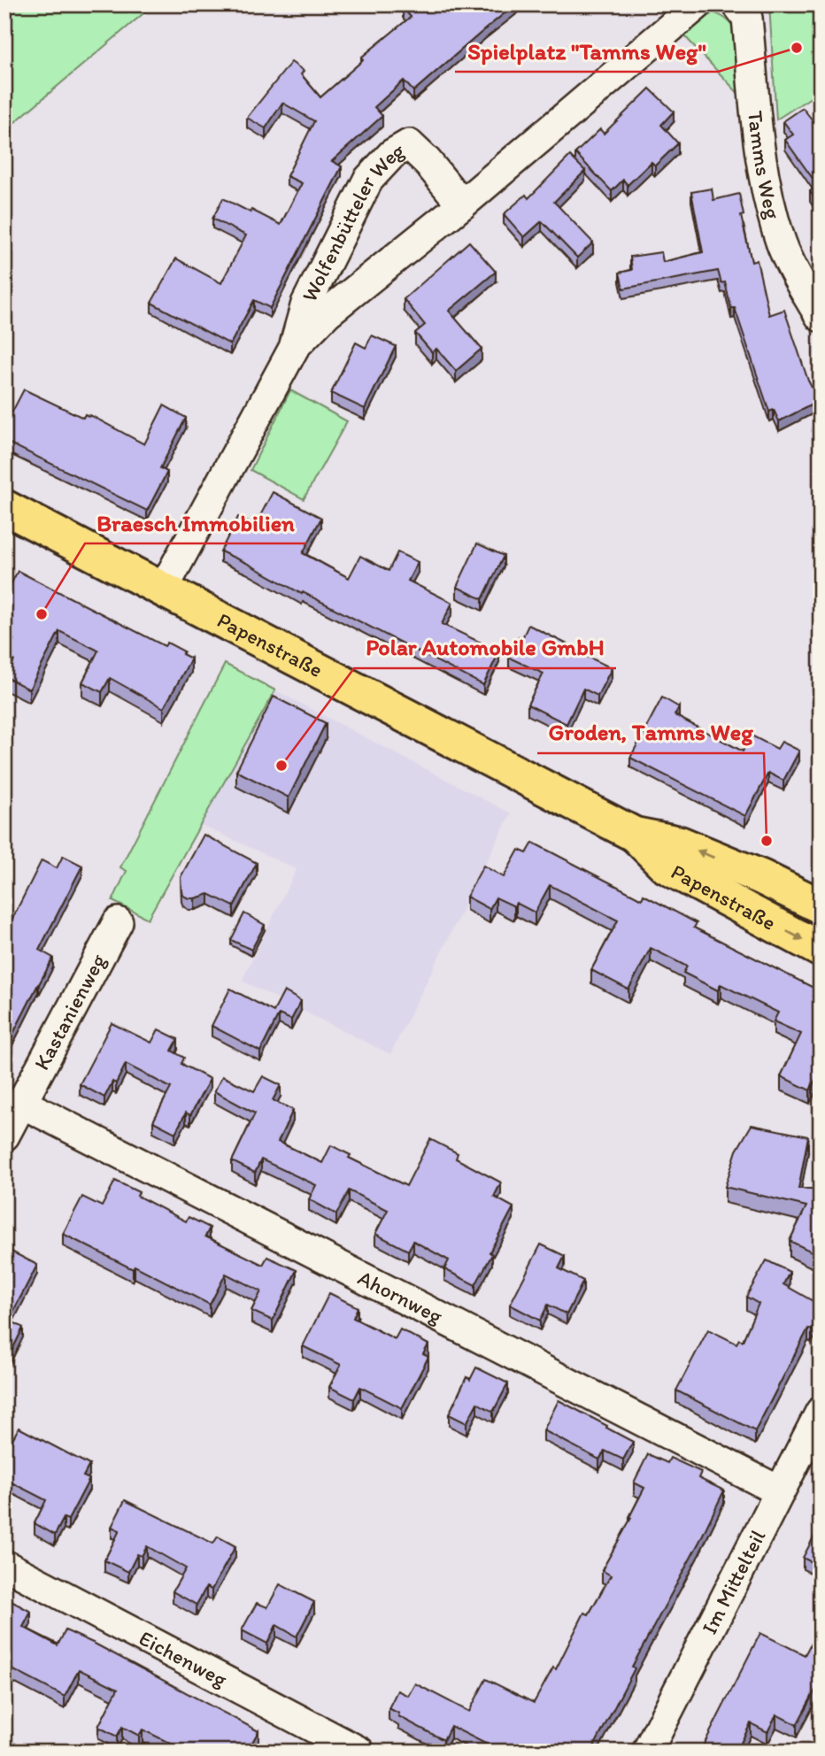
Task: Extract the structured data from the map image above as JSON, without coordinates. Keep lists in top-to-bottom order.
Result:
{
  "streets": {
    "main road": ["Papenstraße"],
    "street": [
      "Tamms Weg",
      "Wolfenbütteler Weg",
      "Kastanienweg",
      "Ahornweg",
      "Im Mittelteil",
      "Eichenweg"
    ]
  },
  "crossings": [
    ["Wolfenbütteler Weg", "Papenstraße"],
    ["Kastanienweg", "Ahornweg"],
    ["Ahornweg", "Im Mittelteil"]
  ],
  "places": [
    "Spielplatz \"Tamms Weg\"",
    "Braesch Immobilien",
    "Polar Automobile GmbH",
    "Groden, Tamms Weg"
  ]
}
